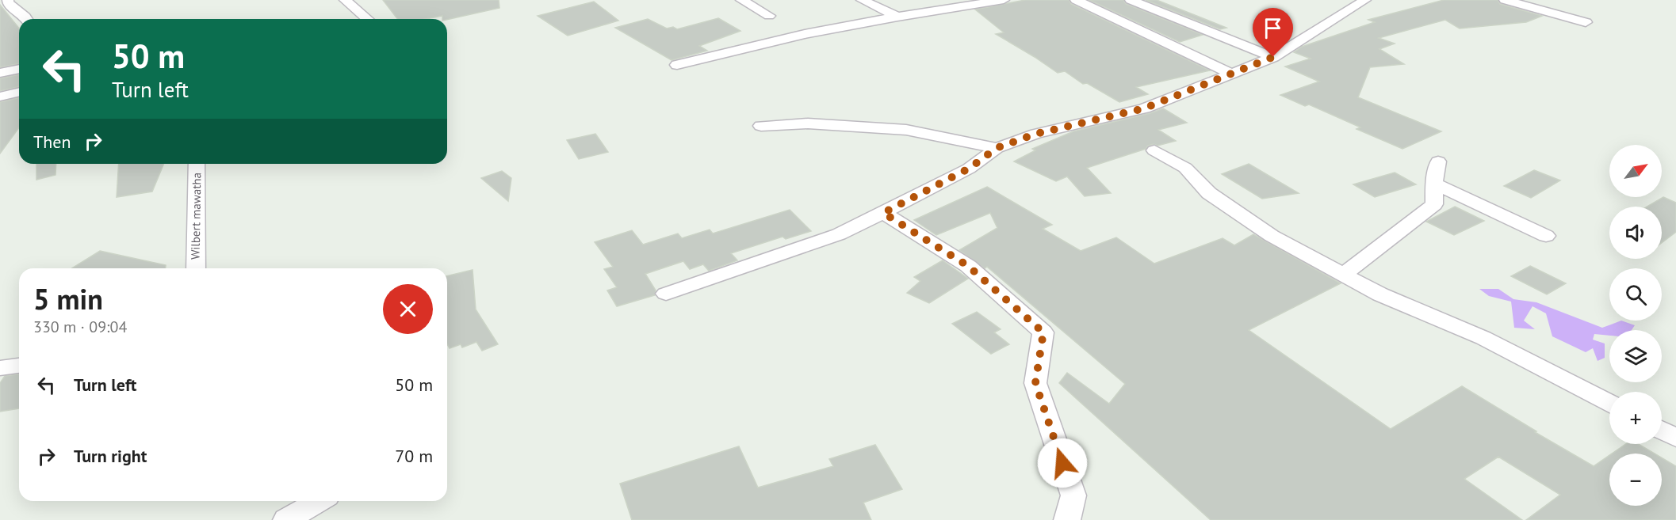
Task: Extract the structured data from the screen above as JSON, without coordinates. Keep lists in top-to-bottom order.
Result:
{
  "streets": {
    "street": ["Wilbert mawatha"]
  },
  "north": "top right",
  "page": {
    "turn": ["50 m", "Turn left"],
    "then": "Then",
    "map_buttons": ["+", "−"],
    "heading": ["5 min", "330 m · 09:04"],
    "list": [
      {
        "name": "Turn left",
        "value": "50 m"
      },
      {
        "name": "Turn right",
        "value": "70 m"
      }
    ]
  }
}
